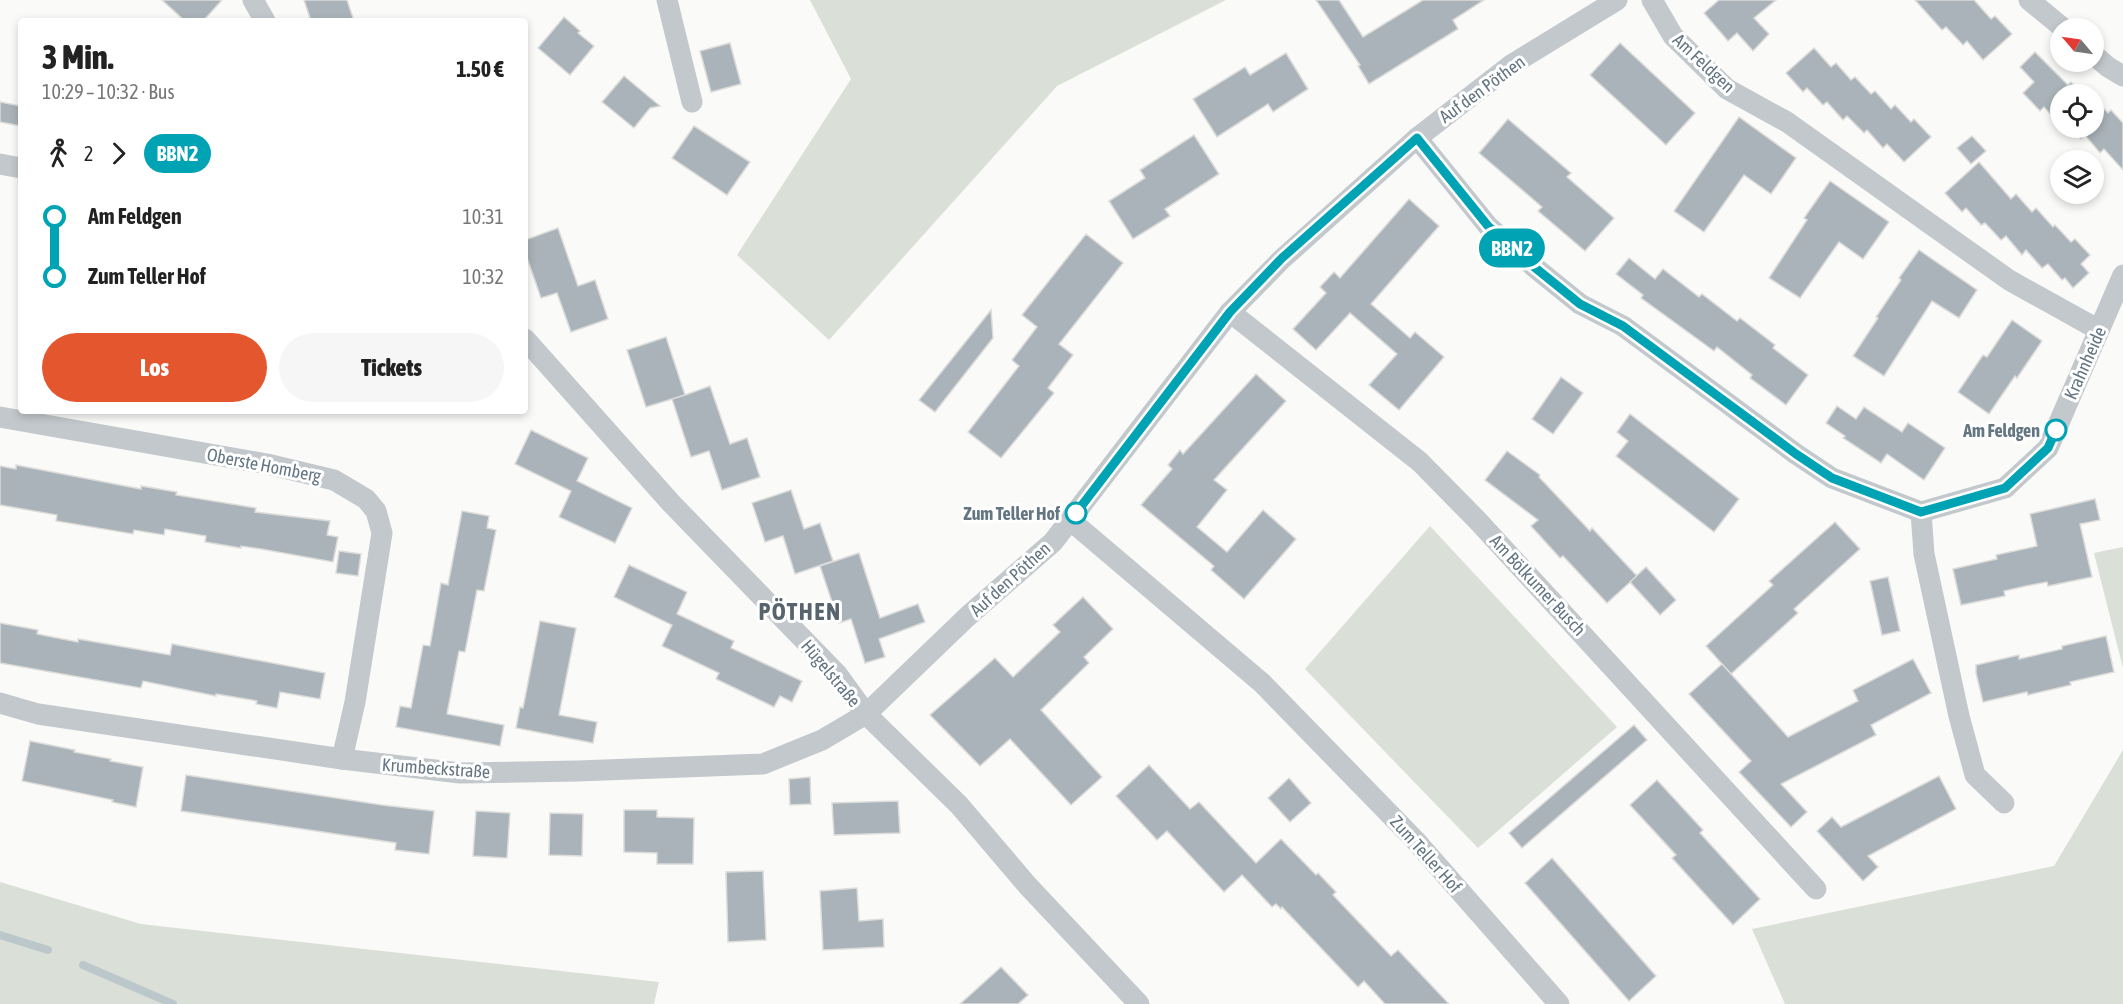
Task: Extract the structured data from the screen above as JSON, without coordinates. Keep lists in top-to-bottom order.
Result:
{
  "streets": {
    "street": [
      "Am Feldgen",
      "Auf den Pöthen",
      "Krahnheide",
      "Oberste Homberg",
      "Am Bölkumer Busch",
      "Hügelstraße",
      "Krumbeckstraße",
      "Zum Teller Hof"
    ]
  },
  "crossings": [
    ["Am Feldgen", "Krahnheide"],
    ["Auf den Pöthen", "Am Bölkumer Busch"],
    ["Auf den Pöthen", "Hügelstraße"],
    ["Auf den Pöthen", "Krumbeckstraße"],
    ["Auf den Pöthen", "Zum Teller Hof"],
    ["Oberste Homberg", "Krumbeckstraße"],
    ["Hügelstraße", "Krumbeckstraße"]
  ],
  "districts": ["PÖTHEN"],
  "places": ["Am Feldgen", "Zum Teller Hof"],
  "lines": ["bus line BBN2"],
  "north": "top left",
  "page": {
    "on_map": "BBN2",
    "heading": ["3 Min.", "10:29 – 10:32 · Bus", "1.50 €"],
    "legs": ["2", "BBN2"],
    "list": [
      {
        "name": "Am Feldgen",
        "value": "10:31"
      },
      {
        "name": "Zum Teller Hof",
        "value": "10:32"
      }
    ],
    "buttons": ["Los", "Tickets"]
  }
}
